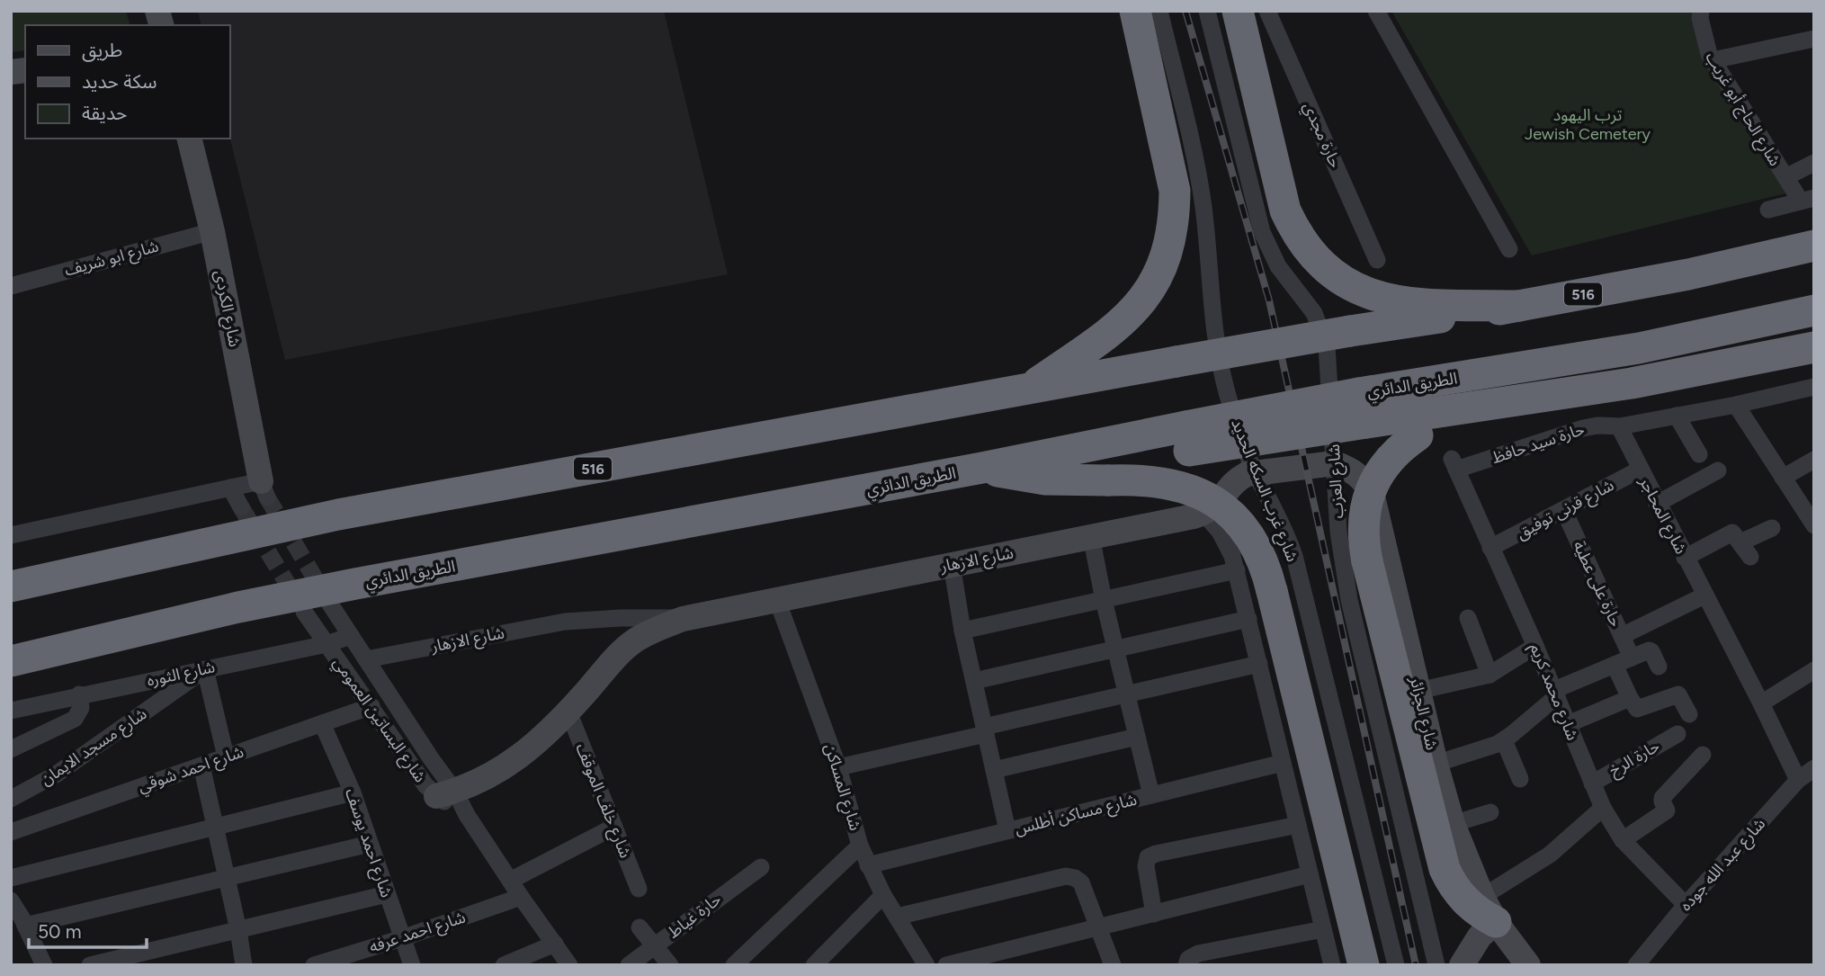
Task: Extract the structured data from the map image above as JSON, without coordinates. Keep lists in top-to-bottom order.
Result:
{
  "streets": {
    "highway": ["516", "الطريق الدائري"],
    "street": [
      "شارع الحاج أبو غريب",
      "حارة مجدي",
      "شارع ابو شريف",
      "شارع الكردى",
      "حارة سيد حافظ",
      "شارع العزب",
      "شارع غرب السكه الحديد",
      "شارع قرنى توفيق",
      "شارع المحاجر",
      "شارع الازهار",
      "حارة على عطية",
      "شارع الثوره",
      "شارع محمد كريم",
      "شارع الجزائر",
      "شارع البساتين العمومي",
      "شارع مسجد الايمان",
      "حارة الرخ",
      "شارع احمد شوقي",
      "شارع المساكن",
      "شارع خلف الموقف",
      "شارع مساكن أطلس",
      "شارع احمد يوسف",
      "شارع عبد الله جوده",
      "حارة غياط",
      "شارع احمد عرفه"
    ]
  },
  "crossings": [
    ["شارع ابو شريف", "شارع الكردى"],
    ["حارة سيد حافظ", "شارع المحاجر"],
    ["حارة سيد حافظ", "شارع محمد كريم"],
    ["شارع العزب", "شارع الجزائر"],
    ["شارع غرب السكه الحديد", "شارع الازهار"],
    ["شارع قرنى توفيق", "شارع المحاجر"],
    ["شارع قرنى توفيق", "حارة على عطية"],
    ["شارع قرنى توفيق", "شارع محمد كريم"],
    ["شارع المحاجر", "شارع عبد الله جوده"],
    ["شارع الازهار", "شارع البساتين العمومي"],
    ["شارع الازهار", "شارع المساكن"],
    ["شارع الازهار", "شارع خلف الموقف"],
    ["شارع الثوره", "شارع البساتين العمومي"],
    ["شارع الثوره", "شارع مسجد الايمان"],
    ["شارع محمد كريم", "حارة الرخ"],
    ["شارع محمد كريم", "شارع عبد الله جوده"],
    ["شارع البساتين العمومي", "شارع احمد شوقي"],
    ["شارع البساتين العمومي", "شارع احمد عرفه"],
    ["شارع احمد شوقي", "شارع احمد يوسف"],
    ["شارع المساكن", "شارع مساكن أطلس"],
    ["شارع احمد يوسف", "شارع احمد عرفه"]
  ],
  "parks": ["ترب اليهود Jewish Cemetery"],
  "legend": ["طريق", "سكة حديد", "حديقة"],
  "scale_bar": "50 m"
}
